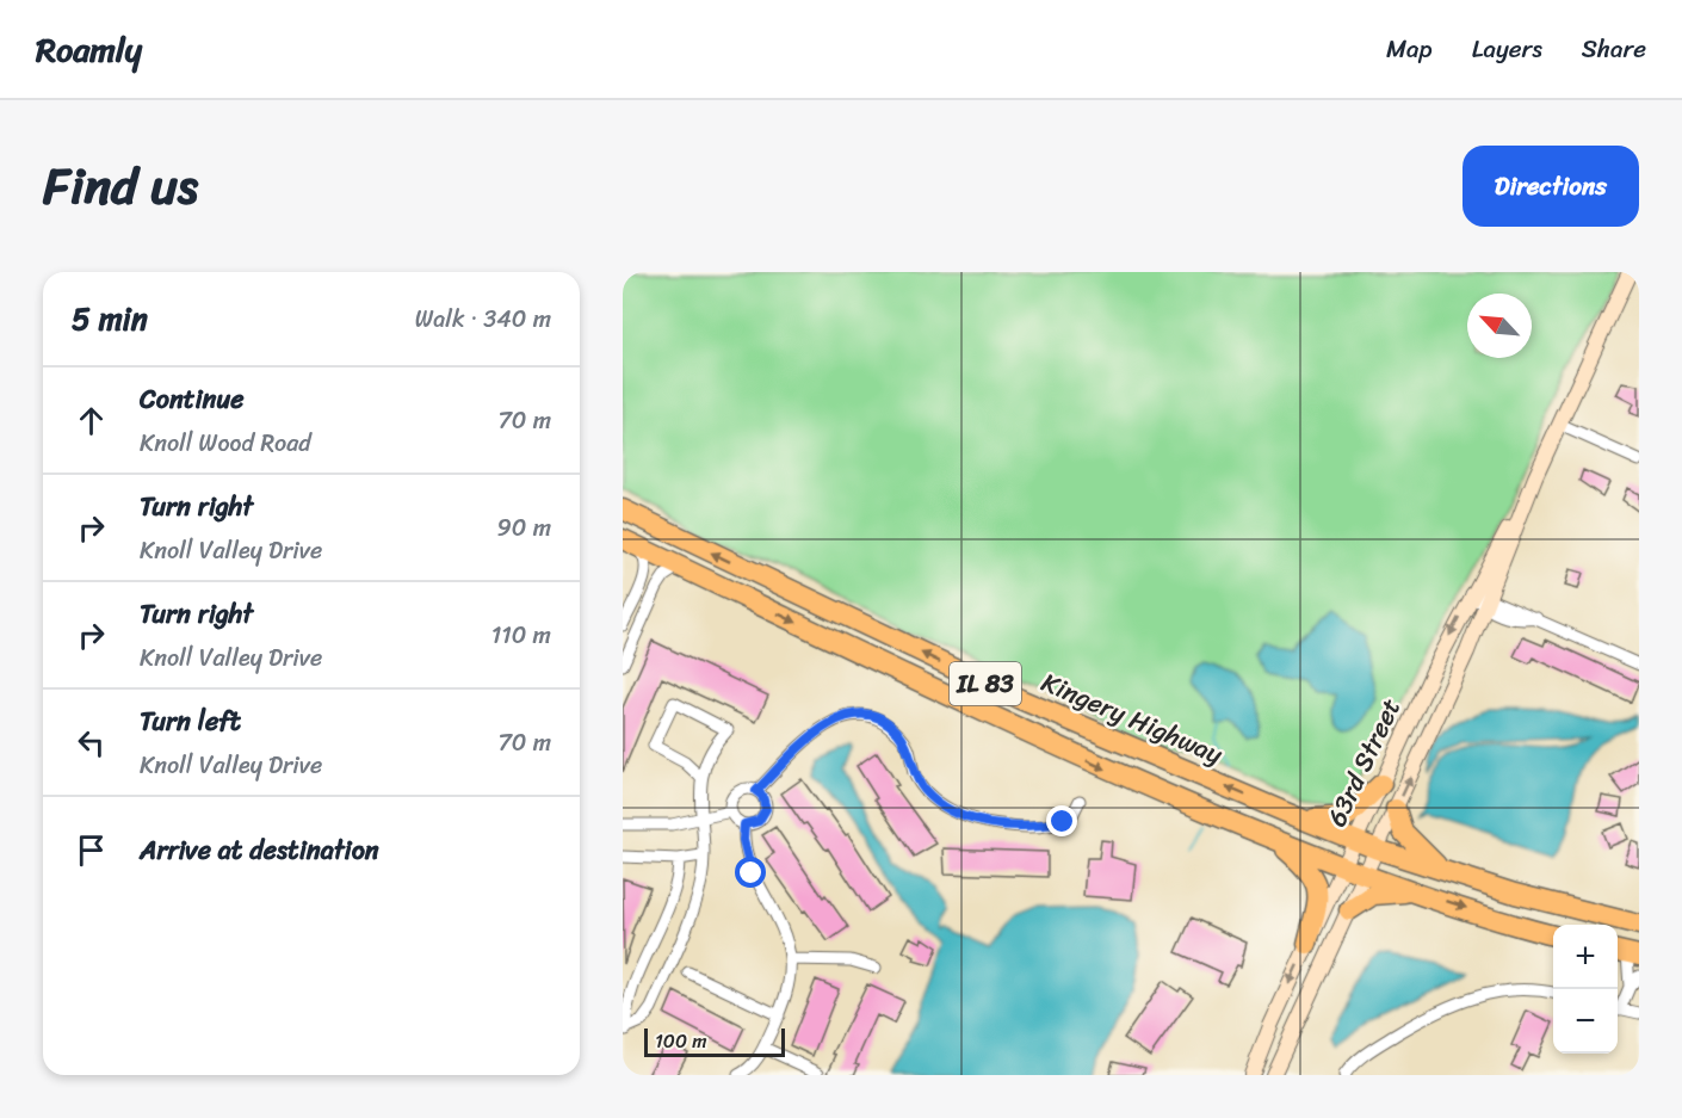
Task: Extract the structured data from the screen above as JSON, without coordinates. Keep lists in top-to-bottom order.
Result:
{
  "streets": {
    "highway": ["IL 83", "Kingery Highway"],
    "street": ["63rd Street"]
  },
  "crossings": [
    ["Kingery Highway", "63rd Street"]
  ],
  "scale_bar": "100 m",
  "north": "top left",
  "page": {
    "header": "Roamly",
    "nav": ["Map", "Layers", "Share"],
    "title": "Find us",
    "buttons": "Directions",
    "heading": ["5 min", "Walk · 340 m"],
    "list": [
      ["Continue", "Knoll Wood Road", "70 m"],
      ["Turn right", "Knoll Valley Drive", "90 m"],
      ["Turn right", "Knoll Valley Drive", "110 m"],
      ["Turn left", "Knoll Valley Drive", "70 m"],
      "Arrive at destination"
    ],
    "map_buttons": ["+", "−"],
    "scale": "100 m"
  }
}
